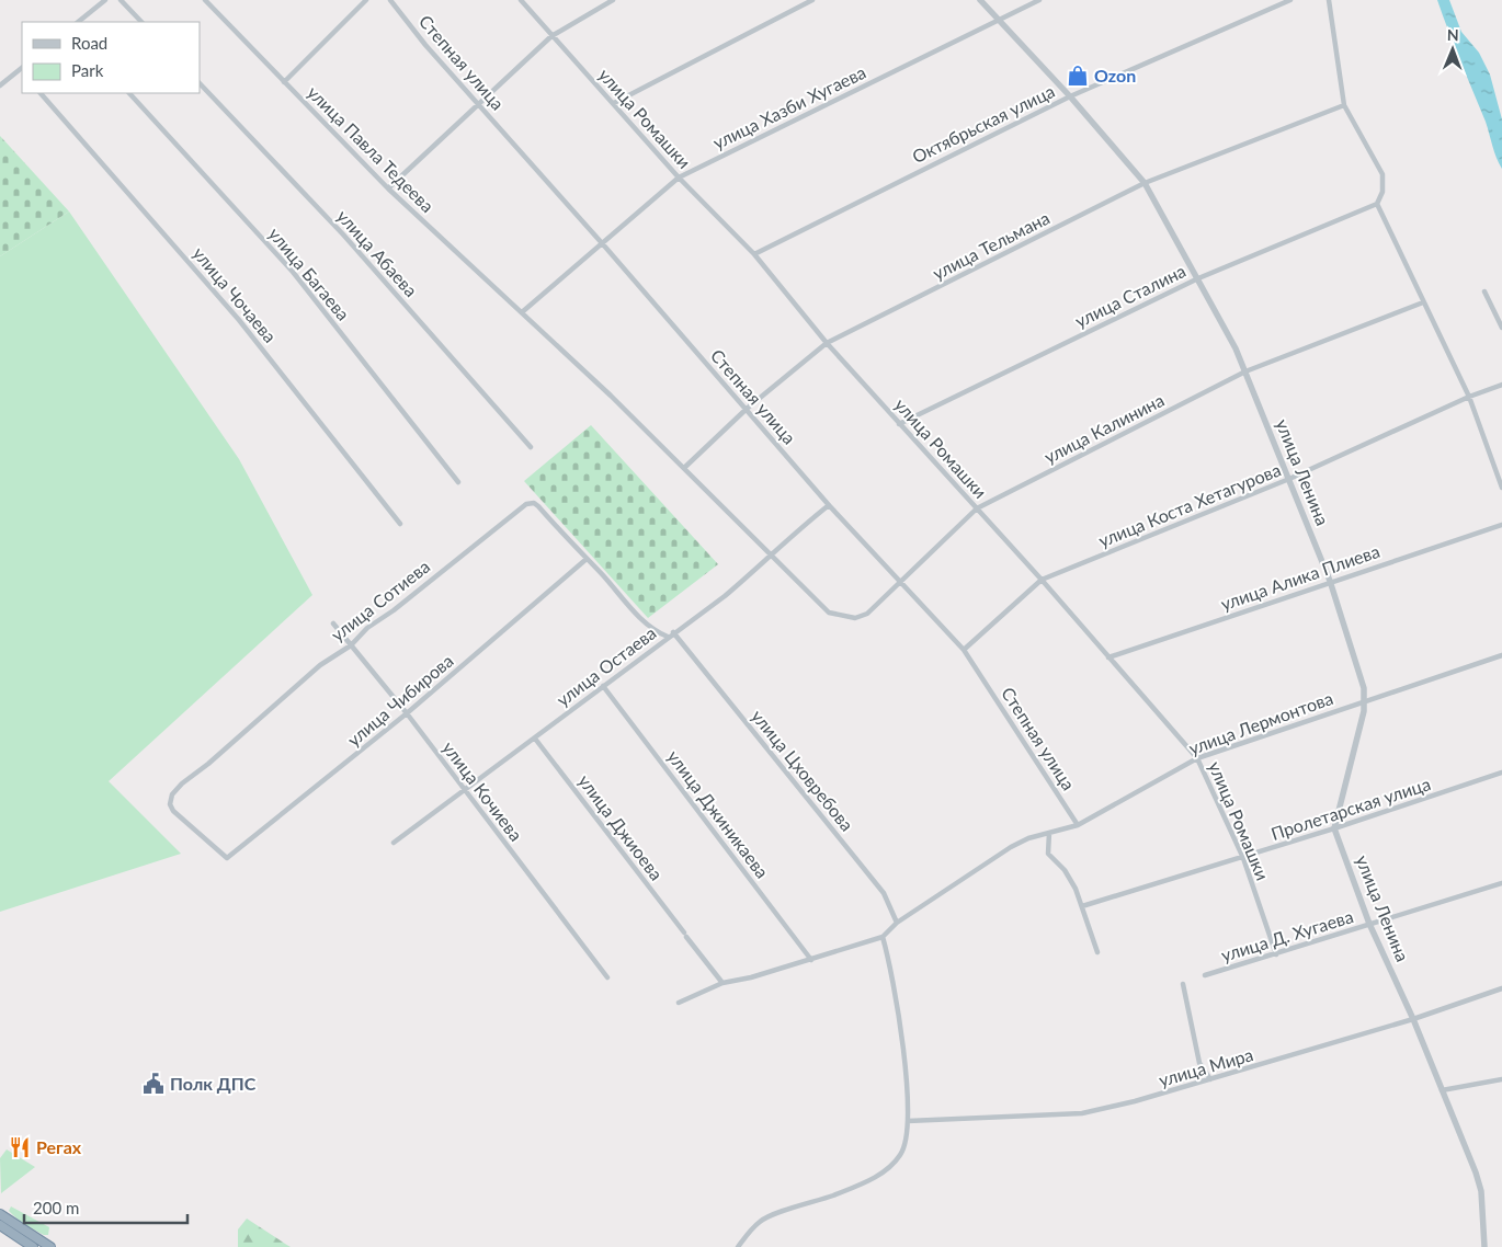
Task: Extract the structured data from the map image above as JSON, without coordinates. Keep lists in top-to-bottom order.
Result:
{
  "streets": {
    "street": [
      "Степная улица",
      "улица Хазби Хугаева",
      "улица Ромашки",
      "Октябрьская улица",
      "улица Павла Тедеева",
      "улица Тельмана",
      "улица Абаева",
      "улица Багаева",
      "улица Чочаева",
      "улица Сталина",
      "улица Калинина",
      "улица Ленина",
      "улица Коста Хетагурова",
      "улица Алика Плиева",
      "улица Сотиева",
      "улица Остаева",
      "улица Чибирова",
      "улица Лермонтова",
      "улица Цховребова",
      "улица Кочиева",
      "Пролетарская улица",
      "улица Джиникаева",
      "улица Джиоева",
      "улица Д. Хугаева",
      "улица Мира"
    ]
  },
  "crossings": [
    ["Степная улица", "улица Хазби Хугаева"],
    ["Степная улица", "улица Тельмана"],
    ["Степная улица", "улица Калинина"],
    ["Степная улица", "улица Коста Хетагурова"],
    ["Степная улица", "улица Остаева"],
    ["Степная улица", "улица Лермонтова"],
    ["улица Хазби Хугаева", "улица Ромашки"],
    ["улица Хазби Хугаева", "улица Павла Тедеева"],
    ["улица Хазби Хугаева", "улица Ленина"],
    ["улица Ромашки", "Октябрьская улица"],
    ["улица Ромашки", "улица Тельмана"],
    ["улица Ромашки", "улица Сталина"],
    ["улица Ромашки", "улица Калинина"],
    ["улица Ромашки", "улица Коста Хетагурова"],
    ["улица Ромашки", "улица Алика Плиева"],
    ["улица Ромашки", "улица Лермонтова"],
    ["улица Ромашки", "Пролетарская улица"],
    ["улица Ромашки", "улица Д. Хугаева"],
    ["Октябрьская улица", "улица Ленина"],
    ["улица Павла Тедеева", "улица Тельмана"],
    ["улица Павла Тедеева", "улица Калинина"],
    ["улица Павла Тедеева", "улица Остаева"],
    ["улица Тельмана", "улица Ленина"],
    ["улица Сталина", "улица Ленина"],
    ["улица Калинина", "улица Ленина"],
    ["улица Ленина", "улица Коста Хетагурова"],
    ["улица Ленина", "улица Алика Плиева"],
    ["улица Ленина", "улица Лермонтова"],
    ["улица Ленина", "Пролетарская улица"],
    ["улица Ленина", "улица Д. Хугаева"],
    ["улица Ленина", "улица Мира"],
    ["улица Сотиева", "улица Остаева"],
    ["улица Сотиева", "улица Чибирова"],
    ["улица Сотиева", "улица Кочиева"],
    ["улица Остаева", "улица Цховребова"],
    ["улица Остаева", "улица Кочиева"],
    ["улица Остаева", "улица Джиникаева"],
    ["улица Остаева", "улица Джиоева"],
    ["улица Чибирова", "улица Кочиева"],
    ["улица Лермонтова", "улица Цховребова"]
  ],
  "places": {
    "shop": ["Ozon"],
    "public building": ["Полк ДПС"],
    "restaurant": ["Регах"]
  },
  "legend": ["Road", "Park"],
  "scale_bar": "200 m",
  "north": "top"
}
